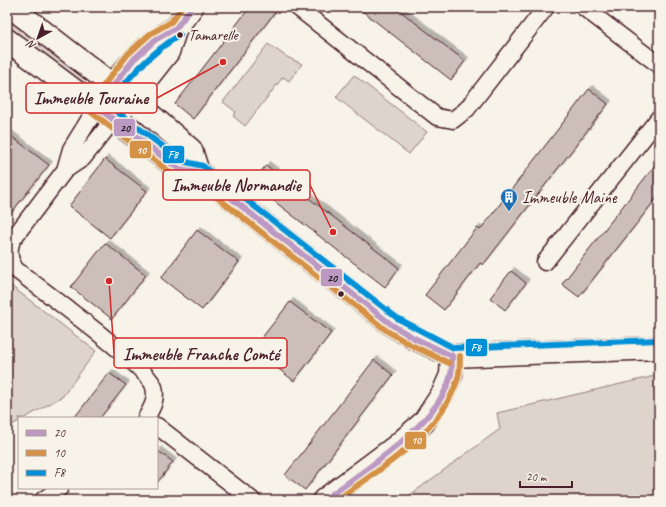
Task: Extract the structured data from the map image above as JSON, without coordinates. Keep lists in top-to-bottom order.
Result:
{
  "places": {
    "other": [
      "Tamarelle",
      "Immeuble Touraine",
      "Immeuble Normandie",
      "Immeuble Franche Comté"
    ],
    "building": ["Immeuble Maine"]
  },
  "lines": ["transit line 20", "transit line 10", "transit line F8"],
  "legend": ["20", "10", "F8"],
  "scale_bar": "20 m",
  "north": "bottom left"
}
